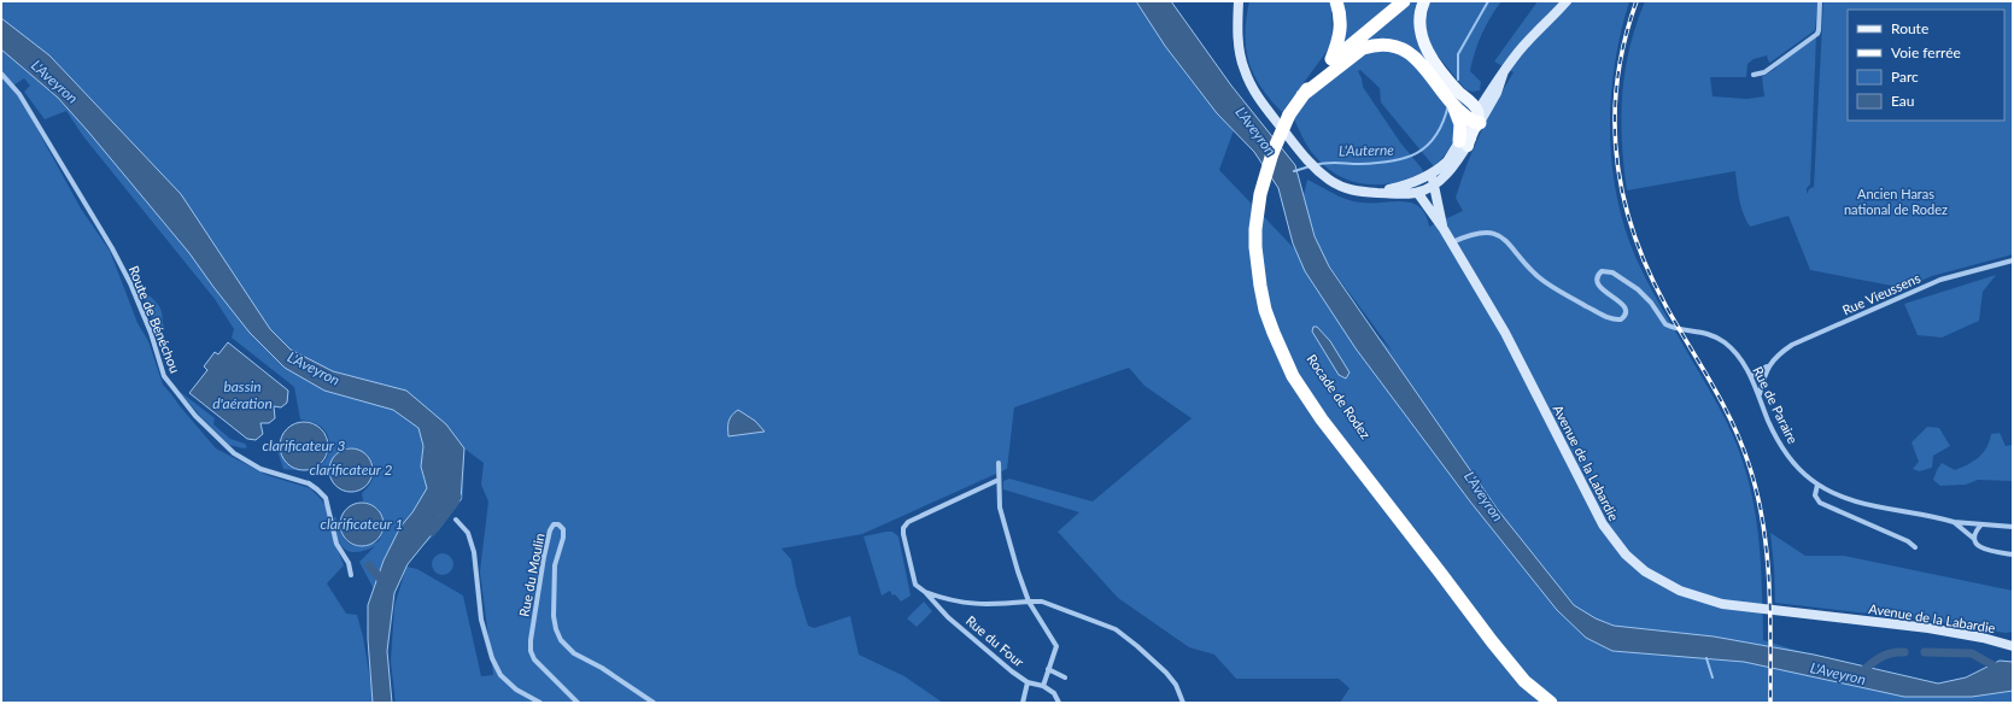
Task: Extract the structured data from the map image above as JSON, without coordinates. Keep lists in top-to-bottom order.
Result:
{
  "streets": {
    "highway": ["Rocade de Rodez"],
    "street": [
      "Rue Vieussens",
      "Route de Bénéchou",
      "Rue de Paraire",
      "Avenue de la Labardie",
      "Rue du Moulin",
      "Rue du Four"
    ]
  },
  "crossings": [
    ["Rue Vieussens", "Rue de Paraire"],
    ["Rue de Paraire", "Avenue de la Labardie"]
  ],
  "water": [
    "L'Aveyron",
    "L'Auterne",
    "bassin d'aération",
    "clarificateur 3",
    "clarificateur 2",
    "clarificateur 1"
  ],
  "parks": ["Ancien Haras national de Rodez"],
  "legend": [
    "Route",
    "Voie ferrée",
    "Parc",
    "Eau"
  ]
}
